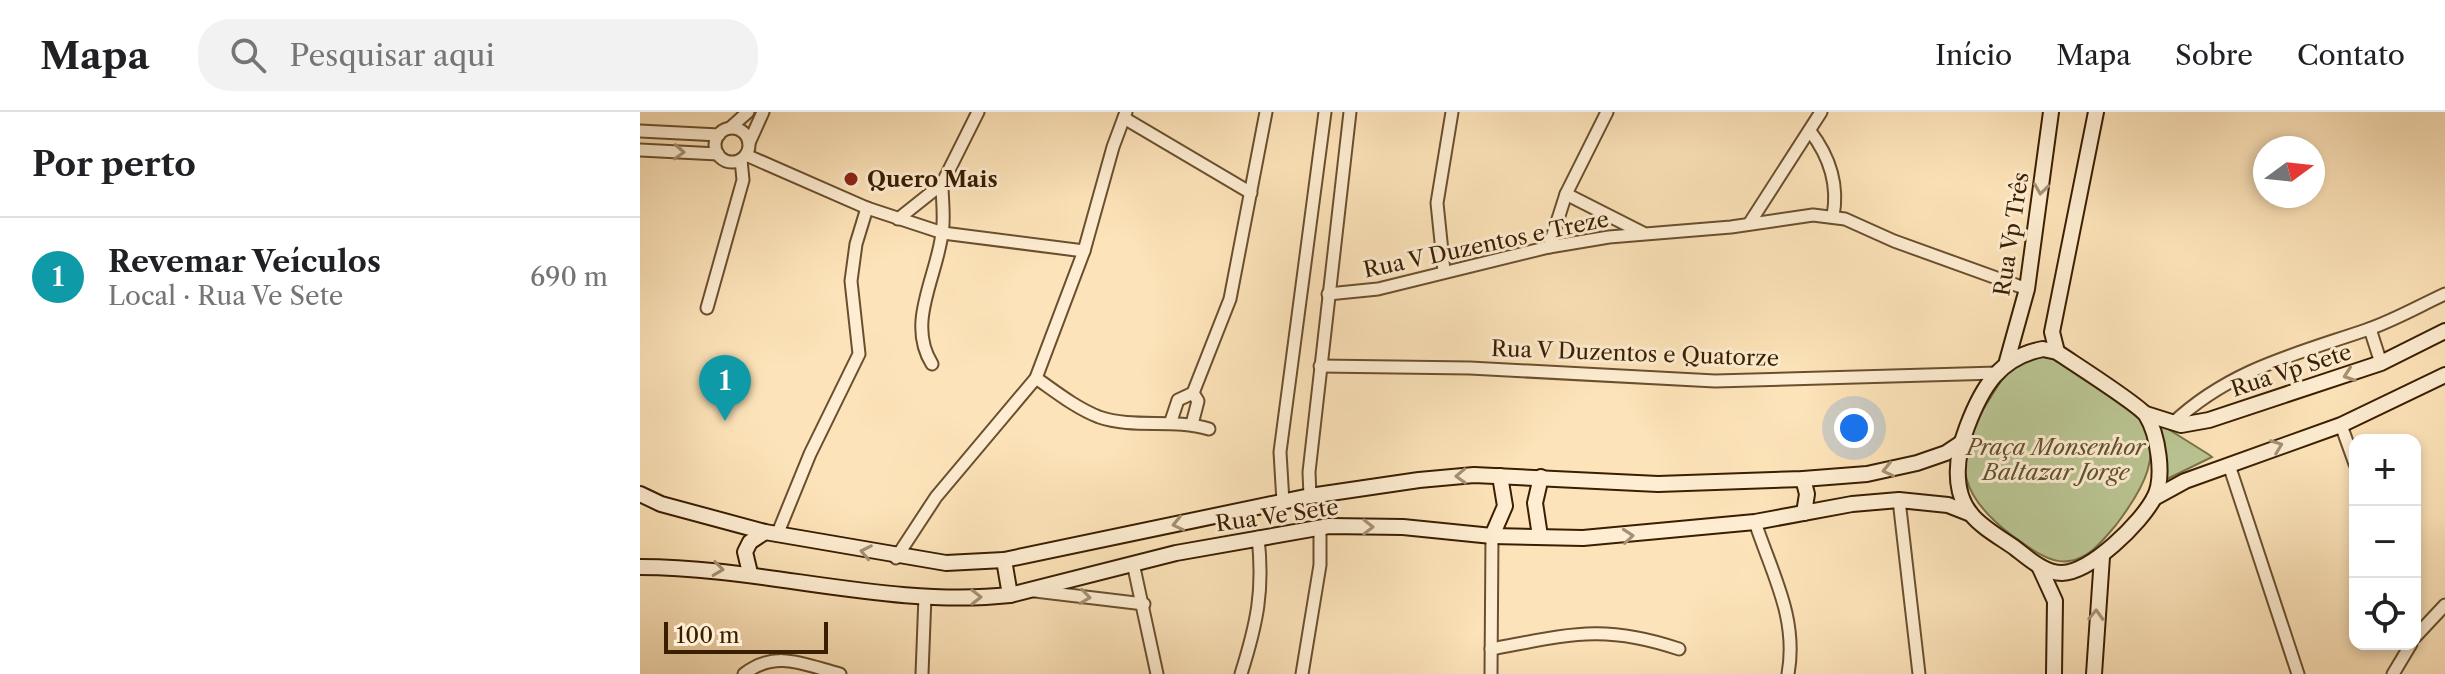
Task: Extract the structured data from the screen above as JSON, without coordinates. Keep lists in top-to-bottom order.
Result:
{
  "streets": {
    "main road": ["Rua Vp Três", "Rua Vp Sete", "Rua Ve Sete"],
    "street": ["Rua V Duzentos e Treze", "Rua V Duzentos e Quatorze"]
  },
  "crossings": [
    ["Rua Vp Três", "Rua V Duzentos e Treze"],
    ["Rua Vp Três", "Rua V Duzentos e Quatorze"],
    ["Rua Vp Três", "Rua Vp Sete"],
    ["Rua Vp Três", "Rua Ve Sete"],
    ["Rua V Duzentos e Quatorze", "Rua Vp Sete"],
    ["Rua V Duzentos e Quatorze", "Rua Ve Sete"],
    ["Rua Vp Sete", "Rua Ve Sete"]
  ],
  "parks": ["Praça Monsenhor Baltazar Jorge"],
  "places": ["Quero Mais"],
  "scale_bar": "100 m",
  "north": "right",
  "page": {
    "header": "Mapa",
    "search": "Pesquisar aqui",
    "nav": [
      "Início",
      "Mapa",
      "Sobre",
      "Contato"
    ],
    "heading": "Por perto",
    "list": [
      {
        "mark": "1",
        "name": "Revemar Veículos",
        "note": "Local · Rua Ve Sete",
        "value": "690 m"
      }
    ],
    "pins": "1",
    "map_buttons": ["+", "−"],
    "scale": "100 m"
  }
}
